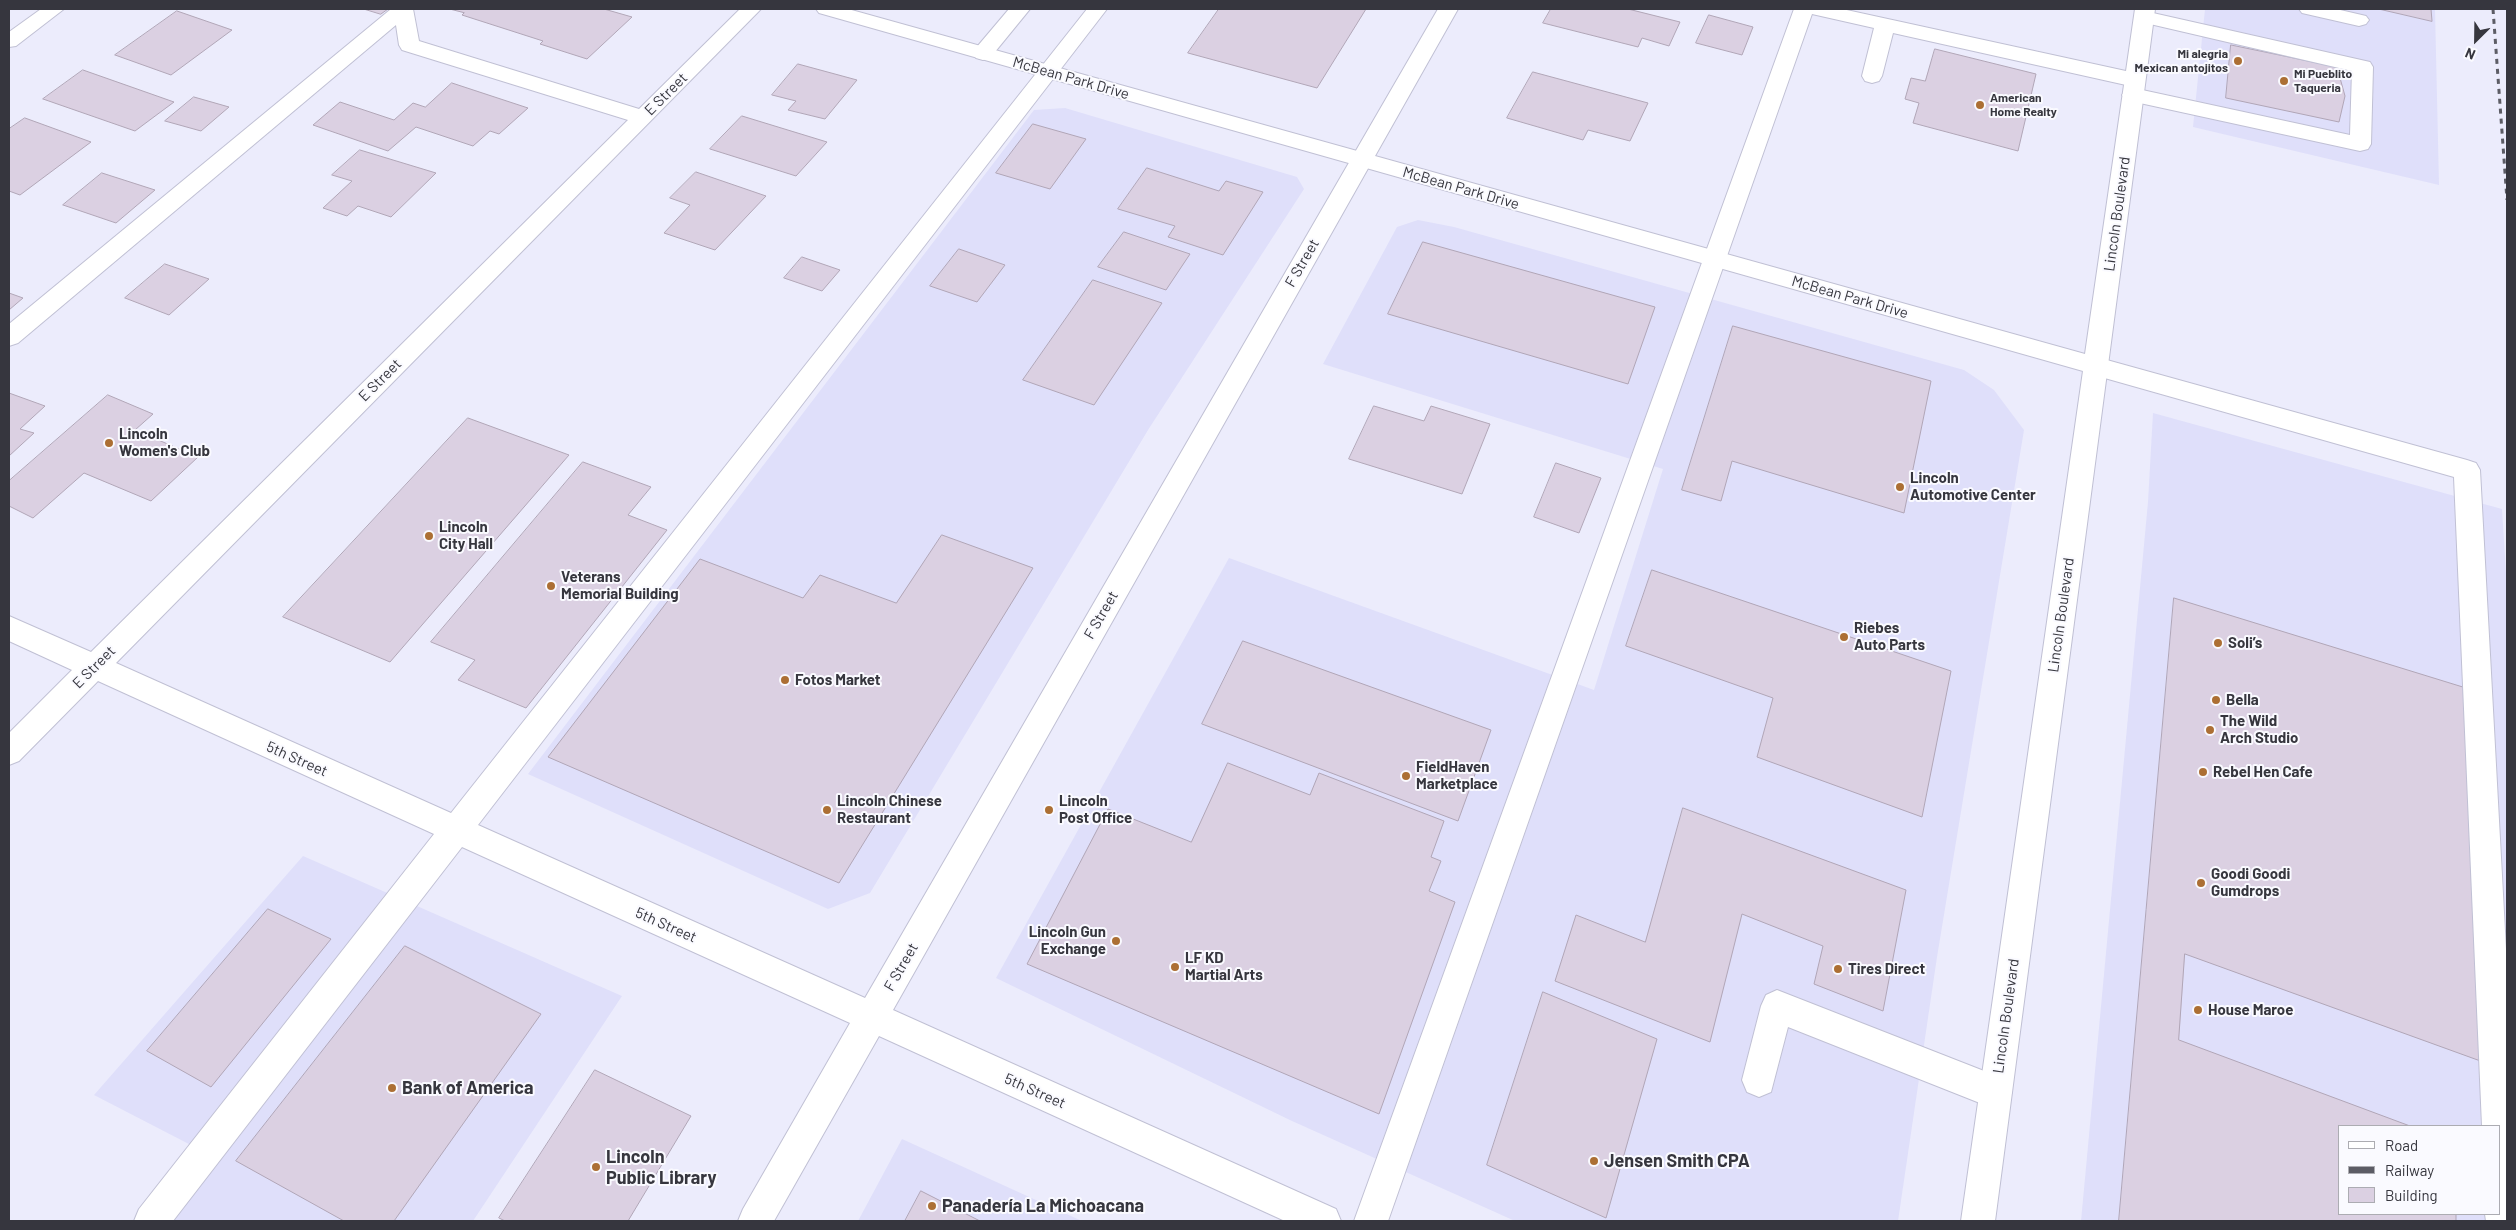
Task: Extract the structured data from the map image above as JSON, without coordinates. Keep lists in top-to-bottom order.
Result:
{
  "streets": {
    "street": [
      "McBean Park Drive",
      "E Street",
      "Lincoln Boulevard",
      "F Street",
      "5th Street"
    ]
  },
  "crossings": [
    ["McBean Park Drive", "Lincoln Boulevard"],
    ["McBean Park Drive", "F Street"],
    ["E Street", "5th Street"],
    ["F Street", "5th Street"]
  ],
  "places": [
    "Mi alegria Mexican antojitos",
    "Mi Pueblito Taqueria",
    "American Home Realty",
    "Lincoln Women's Club",
    "Lincoln Automotive Center",
    "Lincoln City Hall",
    "Veterans Memorial Building",
    "Riebes Auto Parts",
    "Soli’s",
    "Fotos Market",
    "Bella",
    "The Wild Arch Studio",
    "Rebel Hen Cafe",
    "FieldHaven Marketplace",
    "Lincoln Chinese Restaurant",
    "Lincoln Post Office",
    "Goodi Goodi Gumdrops",
    "Lincoln Gun Exchange",
    "LF KD Martial Arts",
    "Tires Direct",
    "House Maroe",
    "Bank of America",
    "Jensen Smith CPA",
    "Lincoln Public Library",
    "Panadería La Michoacana"
  ],
  "legend": ["Road", "Railway", "Building"],
  "north": "bottom left"
}
